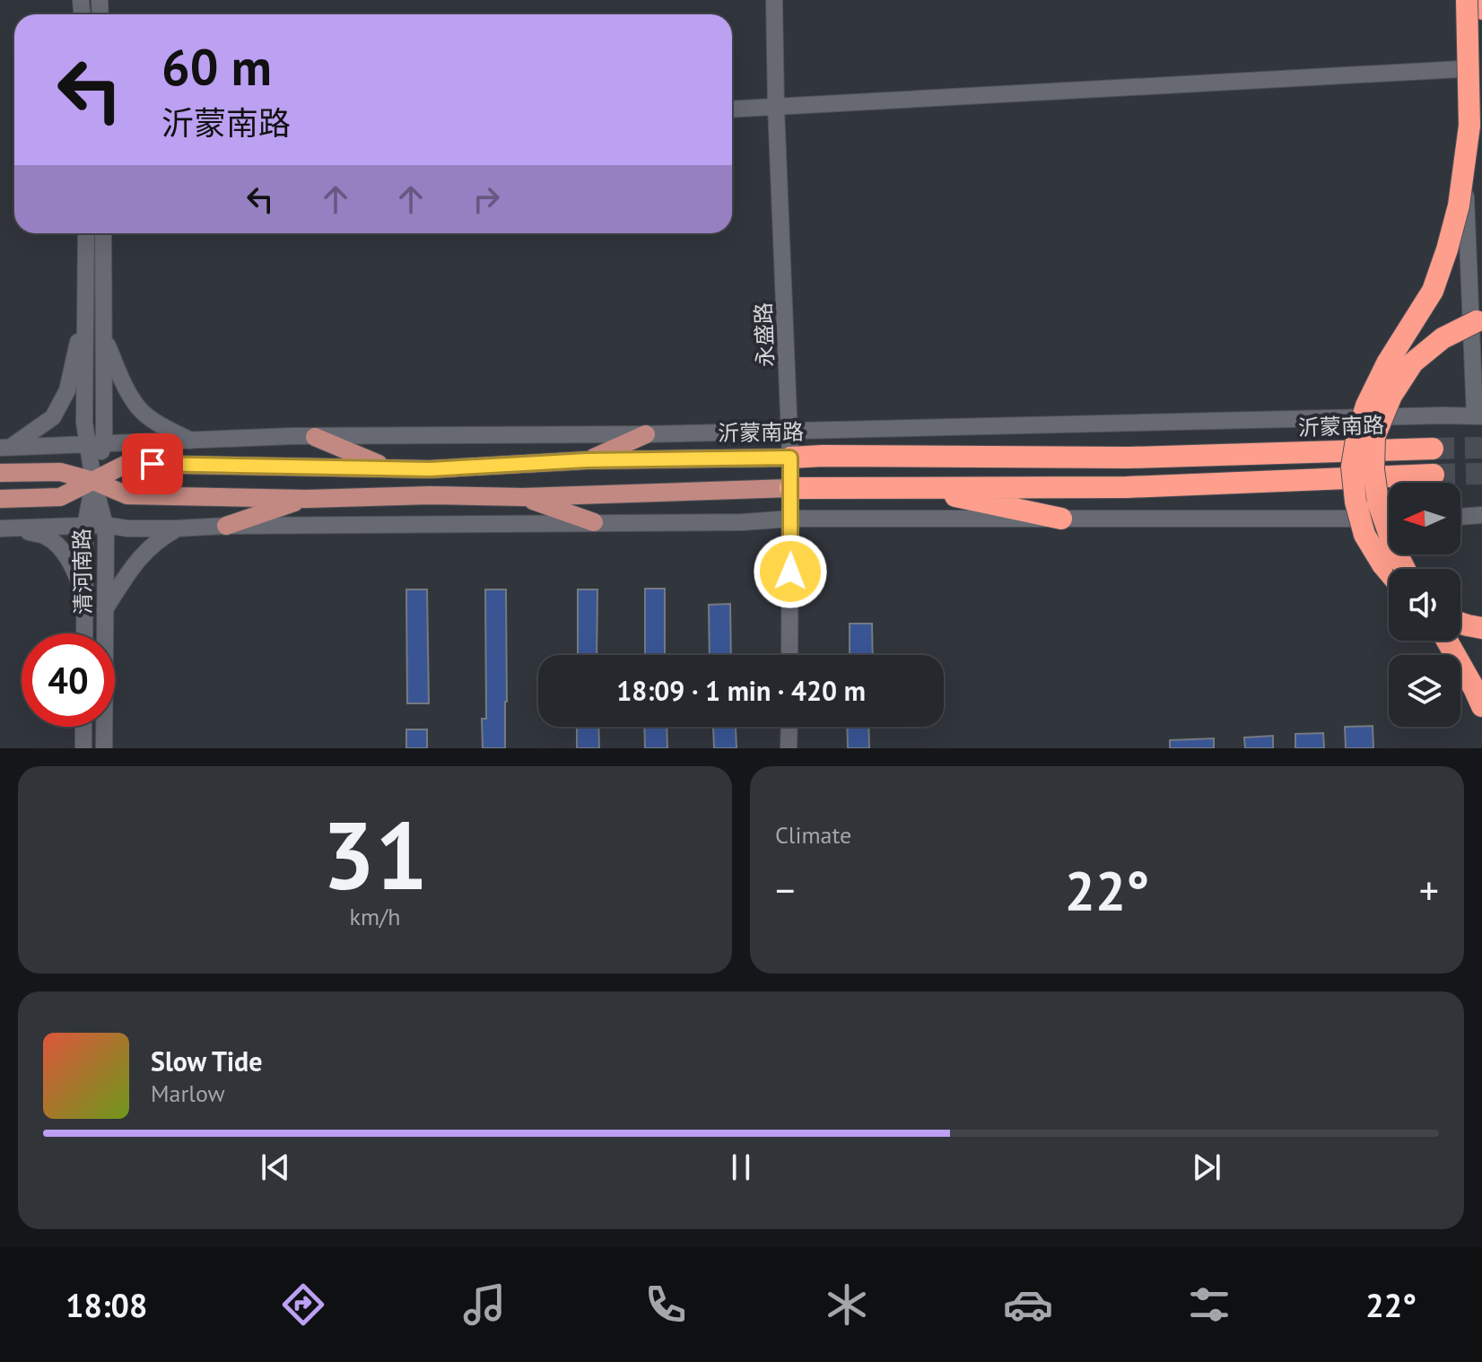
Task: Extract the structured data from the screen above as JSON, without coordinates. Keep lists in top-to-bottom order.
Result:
{
  "streets": {
    "highway": ["沂蒙南路"],
    "street": ["永盛路", "清河南路"]
  },
  "crossings": [
    ["永盛路", "沂蒙南路"],
    ["沂蒙南路", "清河南路"]
  ],
  "north": "left",
  "page": {
    "turn": ["60 m", "沂蒙南路"],
    "limit": "40",
    "trip": "18:09 · 1 min · 420 m",
    "tile": [
      ["31", "km/h"],
      "Climate"
    ],
    "heat": ["−", "22°", "+"],
    "song": ["Slow Tide", "Marlow"],
    "tabs": ["18:08", "22°"]
  }
}
